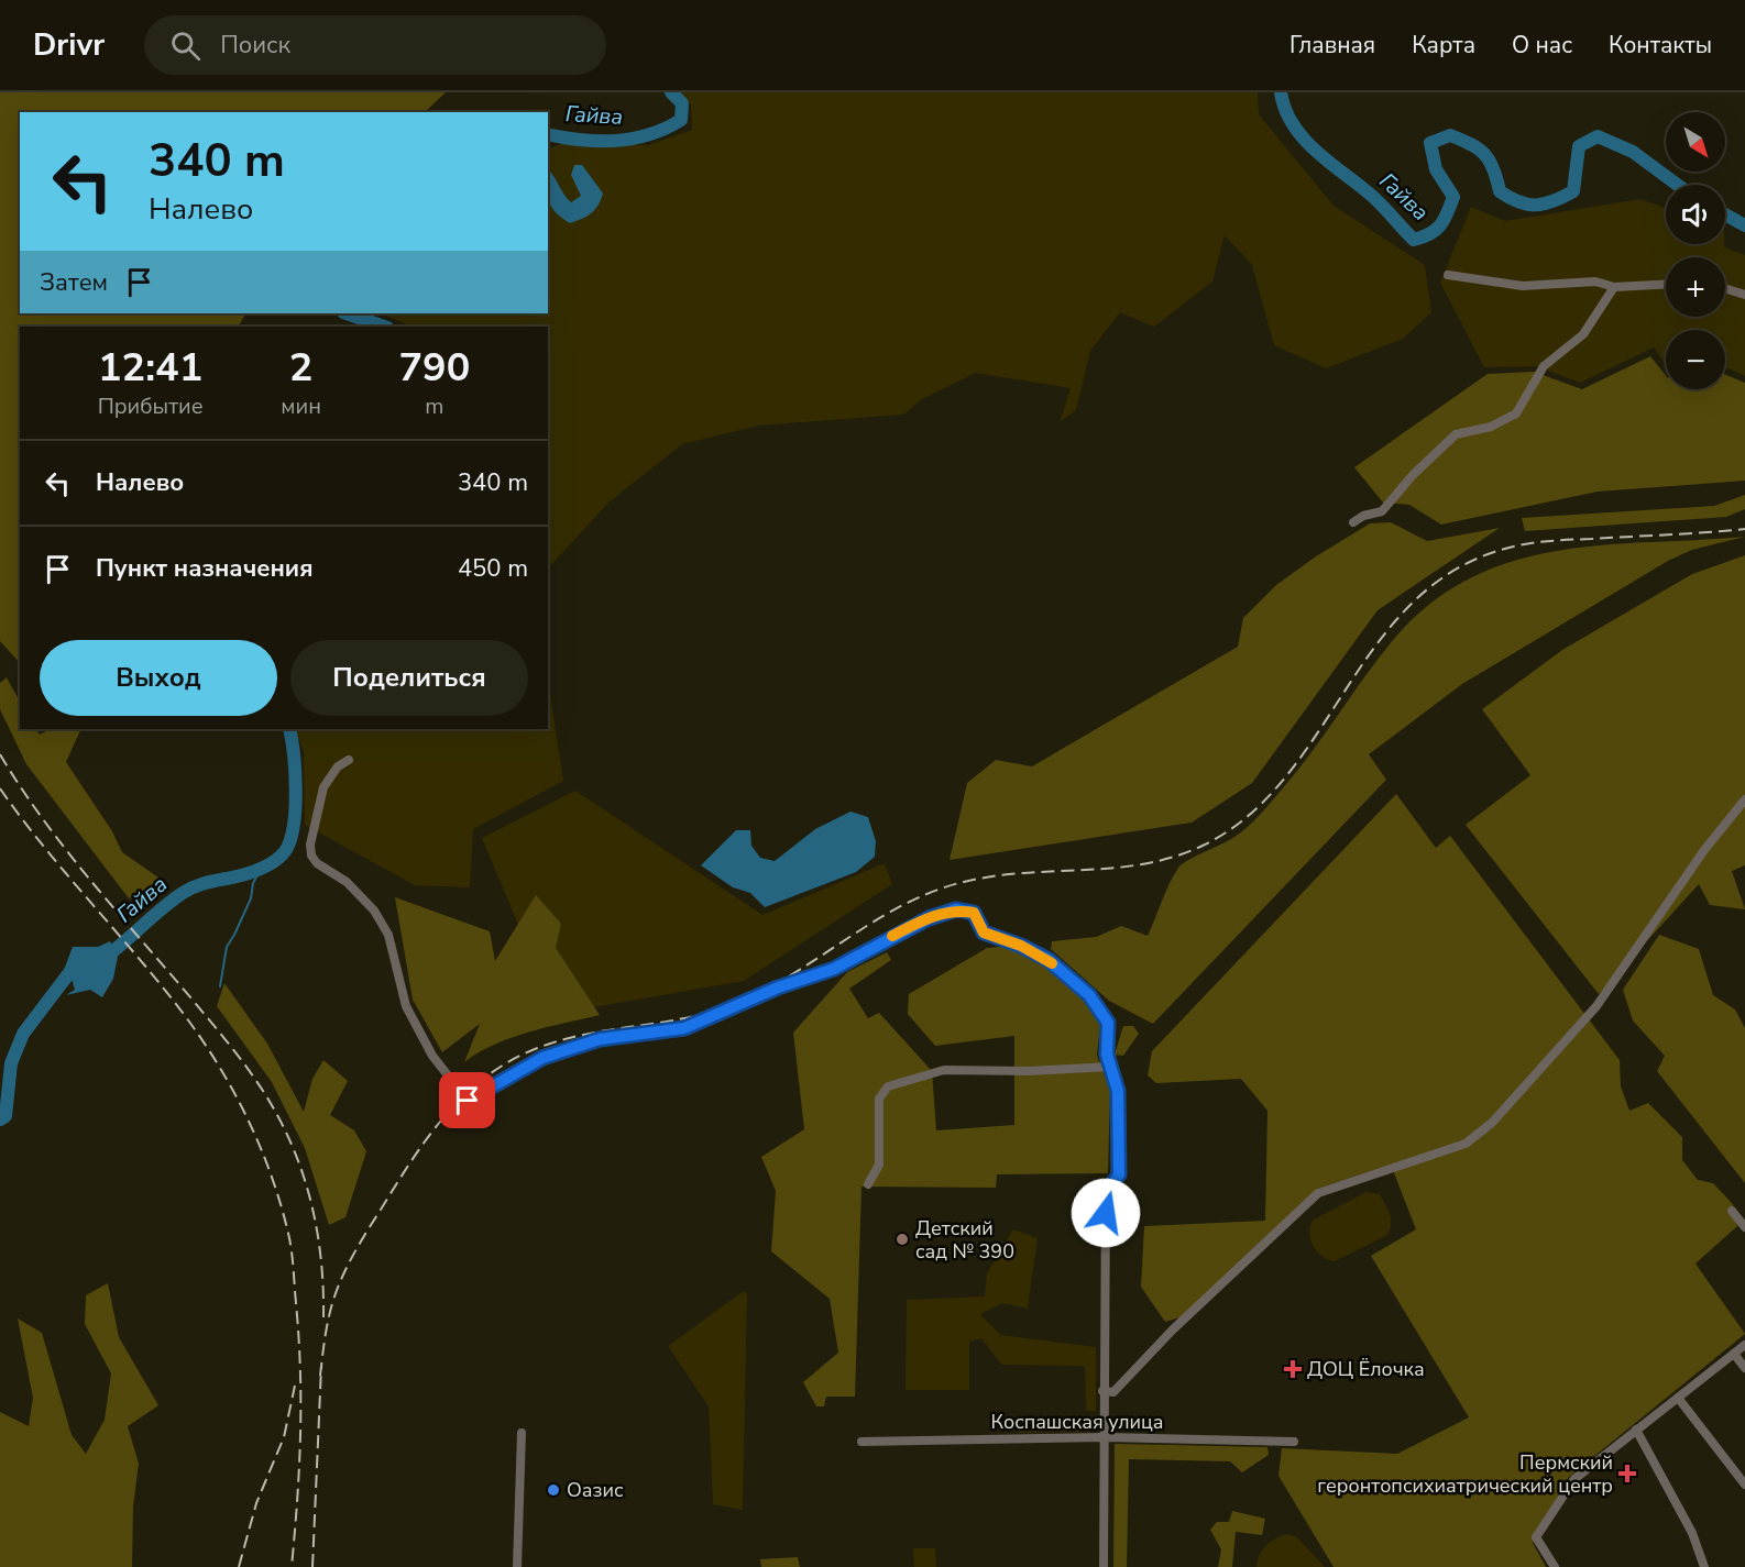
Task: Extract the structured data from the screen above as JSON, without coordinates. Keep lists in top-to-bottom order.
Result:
{
  "streets": {
    "street": ["Коспашская улица"]
  },
  "water": ["Гайва"],
  "places": {
    "other": ["Детский сад № 390", "Оазис"],
    "health": ["ДОЦ Ёлочка", "Пермский геронтопсихиатрический центр"]
  },
  "north": "bottom right",
  "page": {
    "header": "Drivr",
    "search": "Поиск",
    "nav": [
      "Главная",
      "Карта",
      "О нас",
      "Контакты"
    ],
    "map_buttons": ["+", "−"],
    "turn": ["340 m", "Налево"],
    "then": "Затем",
    "eta": [
      "12:41",
      "Прибытие",
      "2",
      "мин",
      "790",
      "m"
    ],
    "list": [
      {
        "name": "Налево",
        "value": "340 m"
      },
      {
        "name": "Пункт назначения",
        "value": "450 m"
      }
    ],
    "buttons": ["Выход", "Поделиться"]
  }
}
